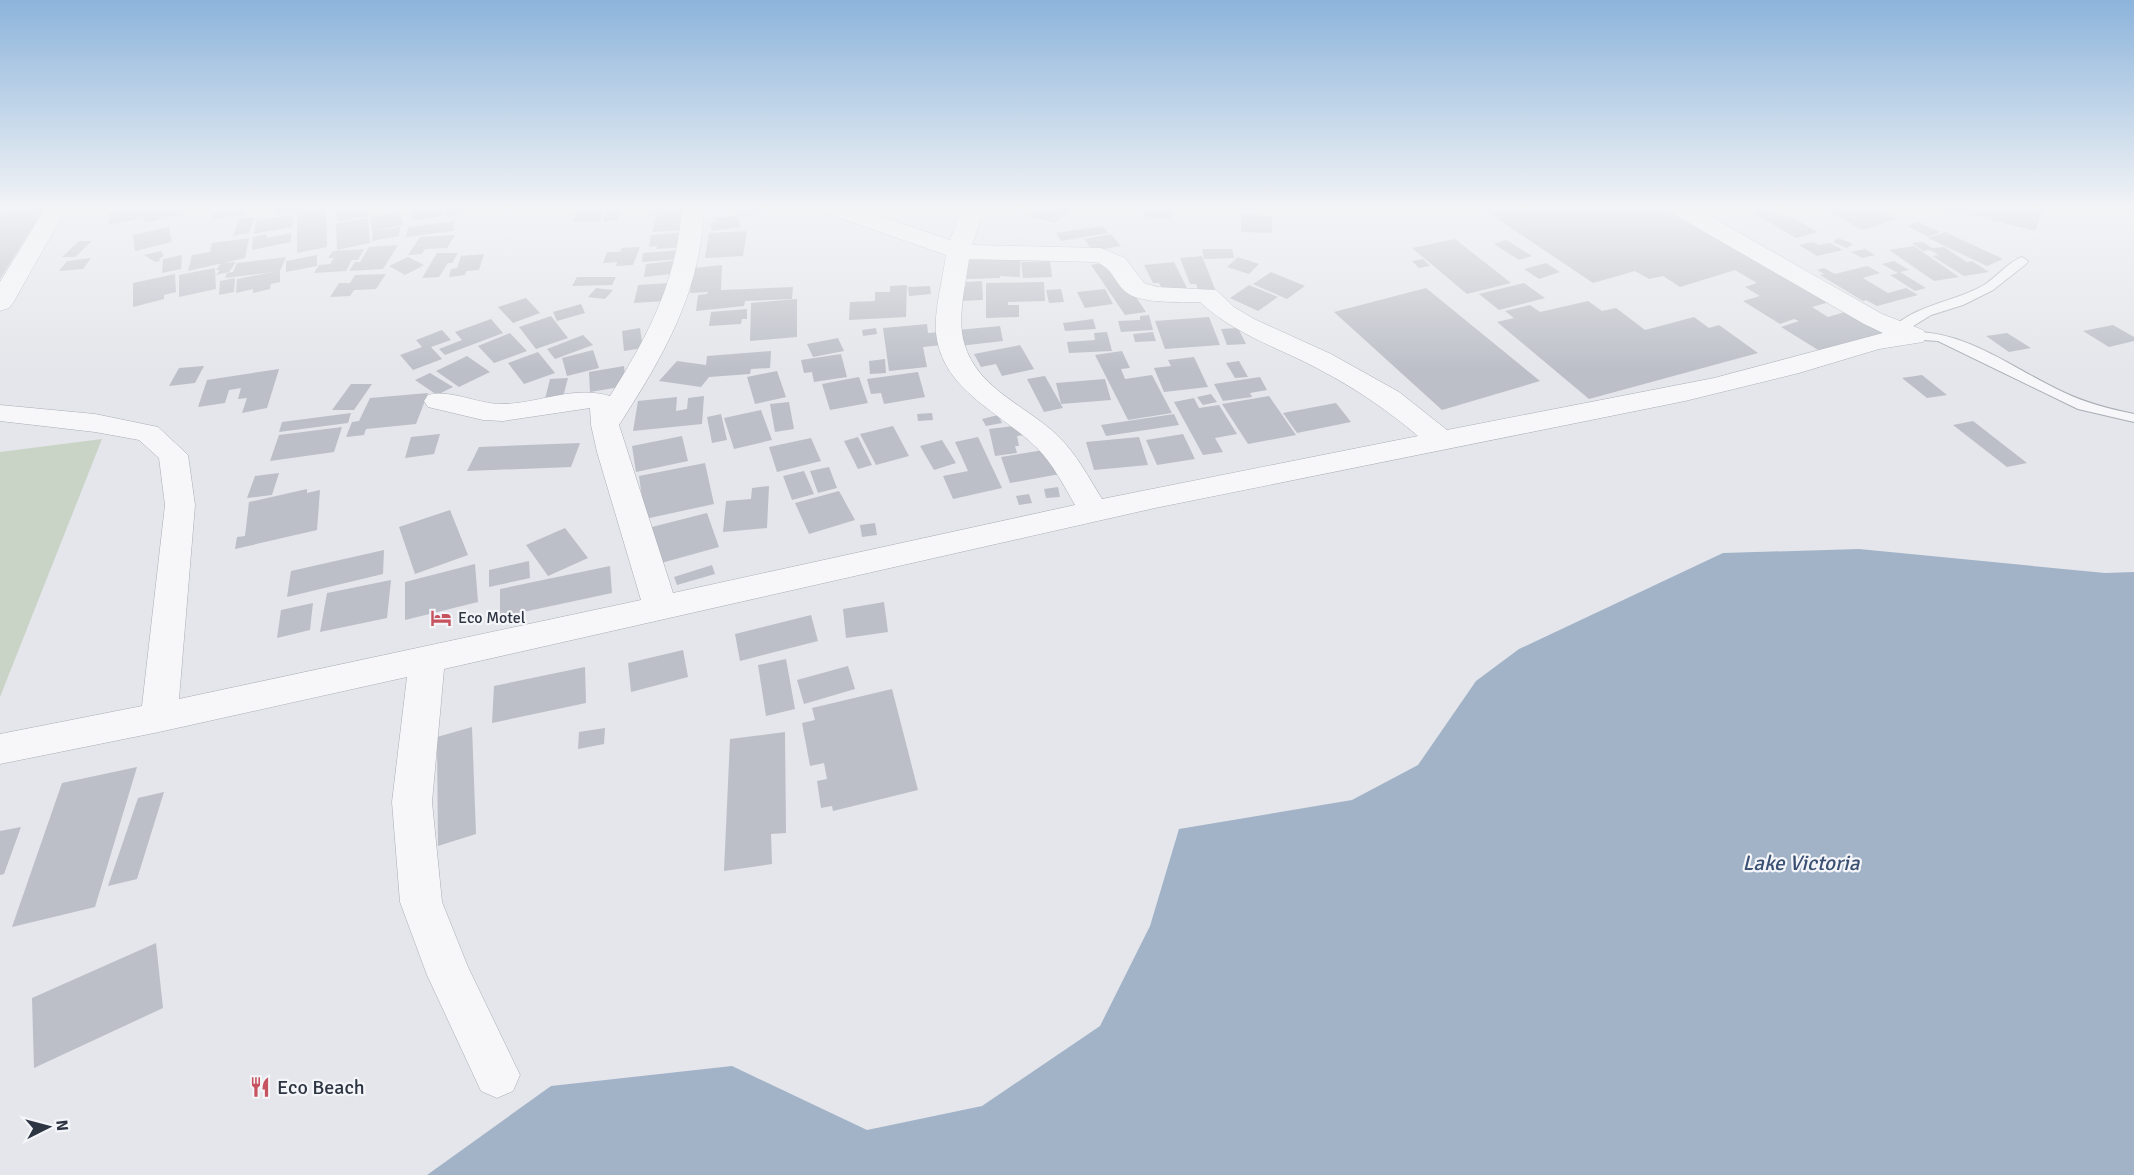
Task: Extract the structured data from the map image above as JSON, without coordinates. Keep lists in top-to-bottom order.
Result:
{
  "water": ["Lake Victoria"],
  "places": {
    "hotel": ["Eco Motel"],
    "restaurant": ["Eco Beach"]
  },
  "north": "right"
}
